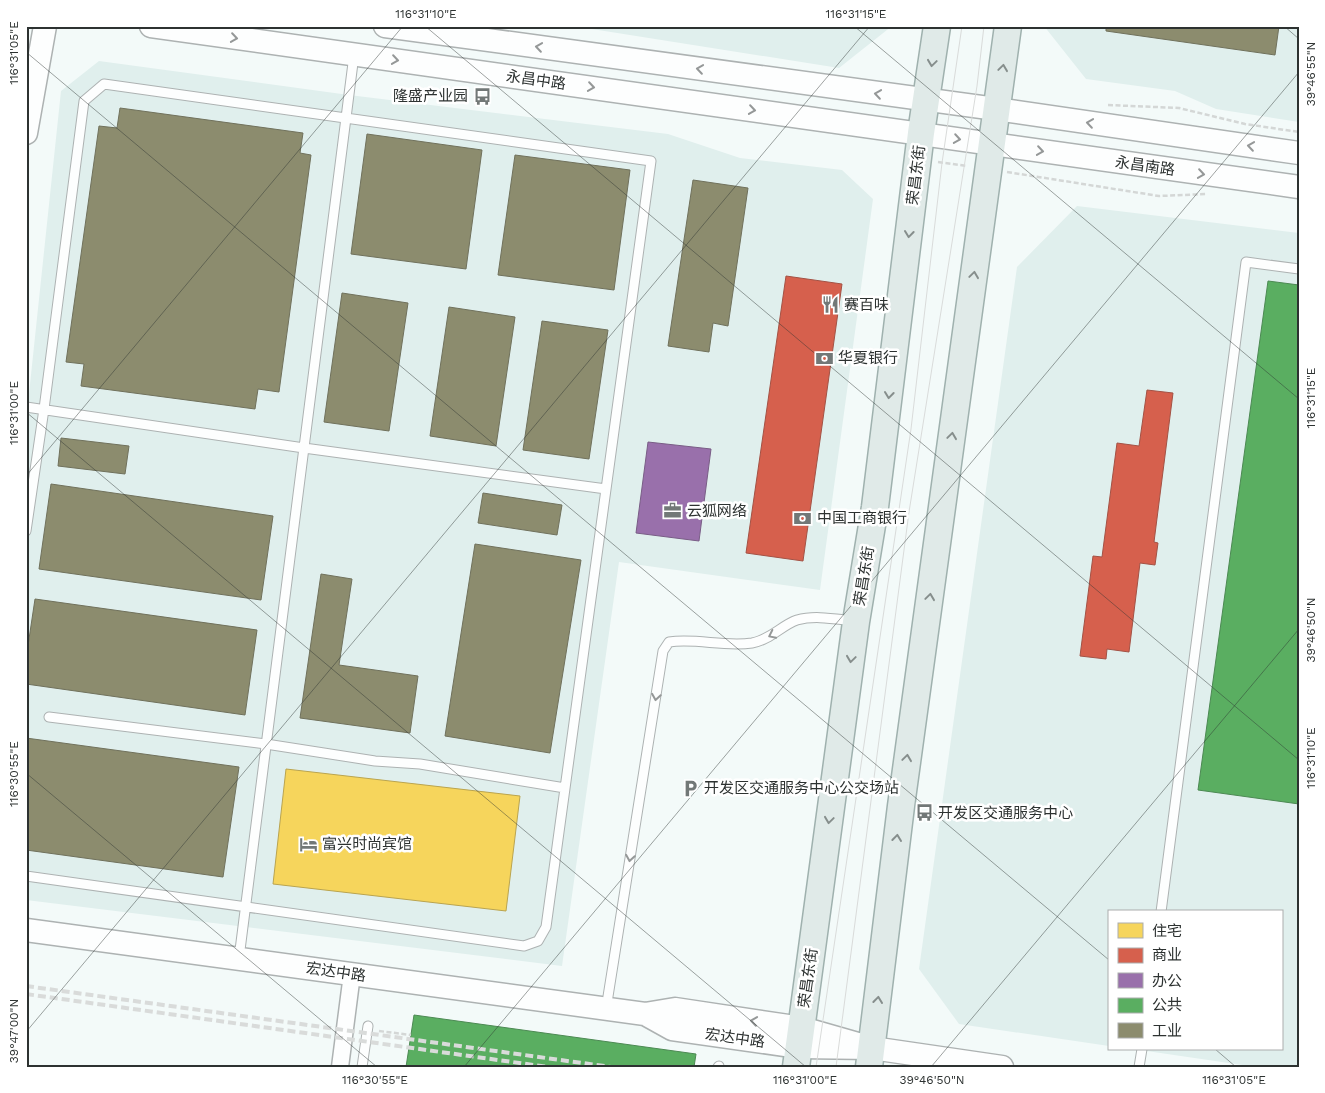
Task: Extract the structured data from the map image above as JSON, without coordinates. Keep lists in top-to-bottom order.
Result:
{
  "streets": {
    "main road": ["荣昌东街"],
    "street": ["永昌中路", "永昌南路", "宏达中路"]
  },
  "crossings": [
    ["永昌中路", "永昌南路"],
    ["永昌中路", "荣昌东街"],
    ["荣昌东街", "宏达中路"]
  ],
  "places": {
    "bus stop": ["隆盛产业园", "开发区交通服务中心"],
    "restaurant": ["赛百味"],
    "bank": ["华夏银行", "中国工商银行"],
    "office": ["云狐网络"],
    "parking": ["开发区交通服务中心公交场站"],
    "hotel": ["富兴时尚宾馆"]
  },
  "legend": [
    "住宅",
    "商业",
    "办公",
    "公共",
    "工业"
  ],
  "coordinates": [
    "116°31'10\"E",
    "116°31'15\"E",
    "116°31'05\"E",
    "39°46'55\"N",
    "116°31'00\"E",
    "39°46'50\"N",
    "116°30'55\"E",
    "39°47'00\"N"
  ]
}
